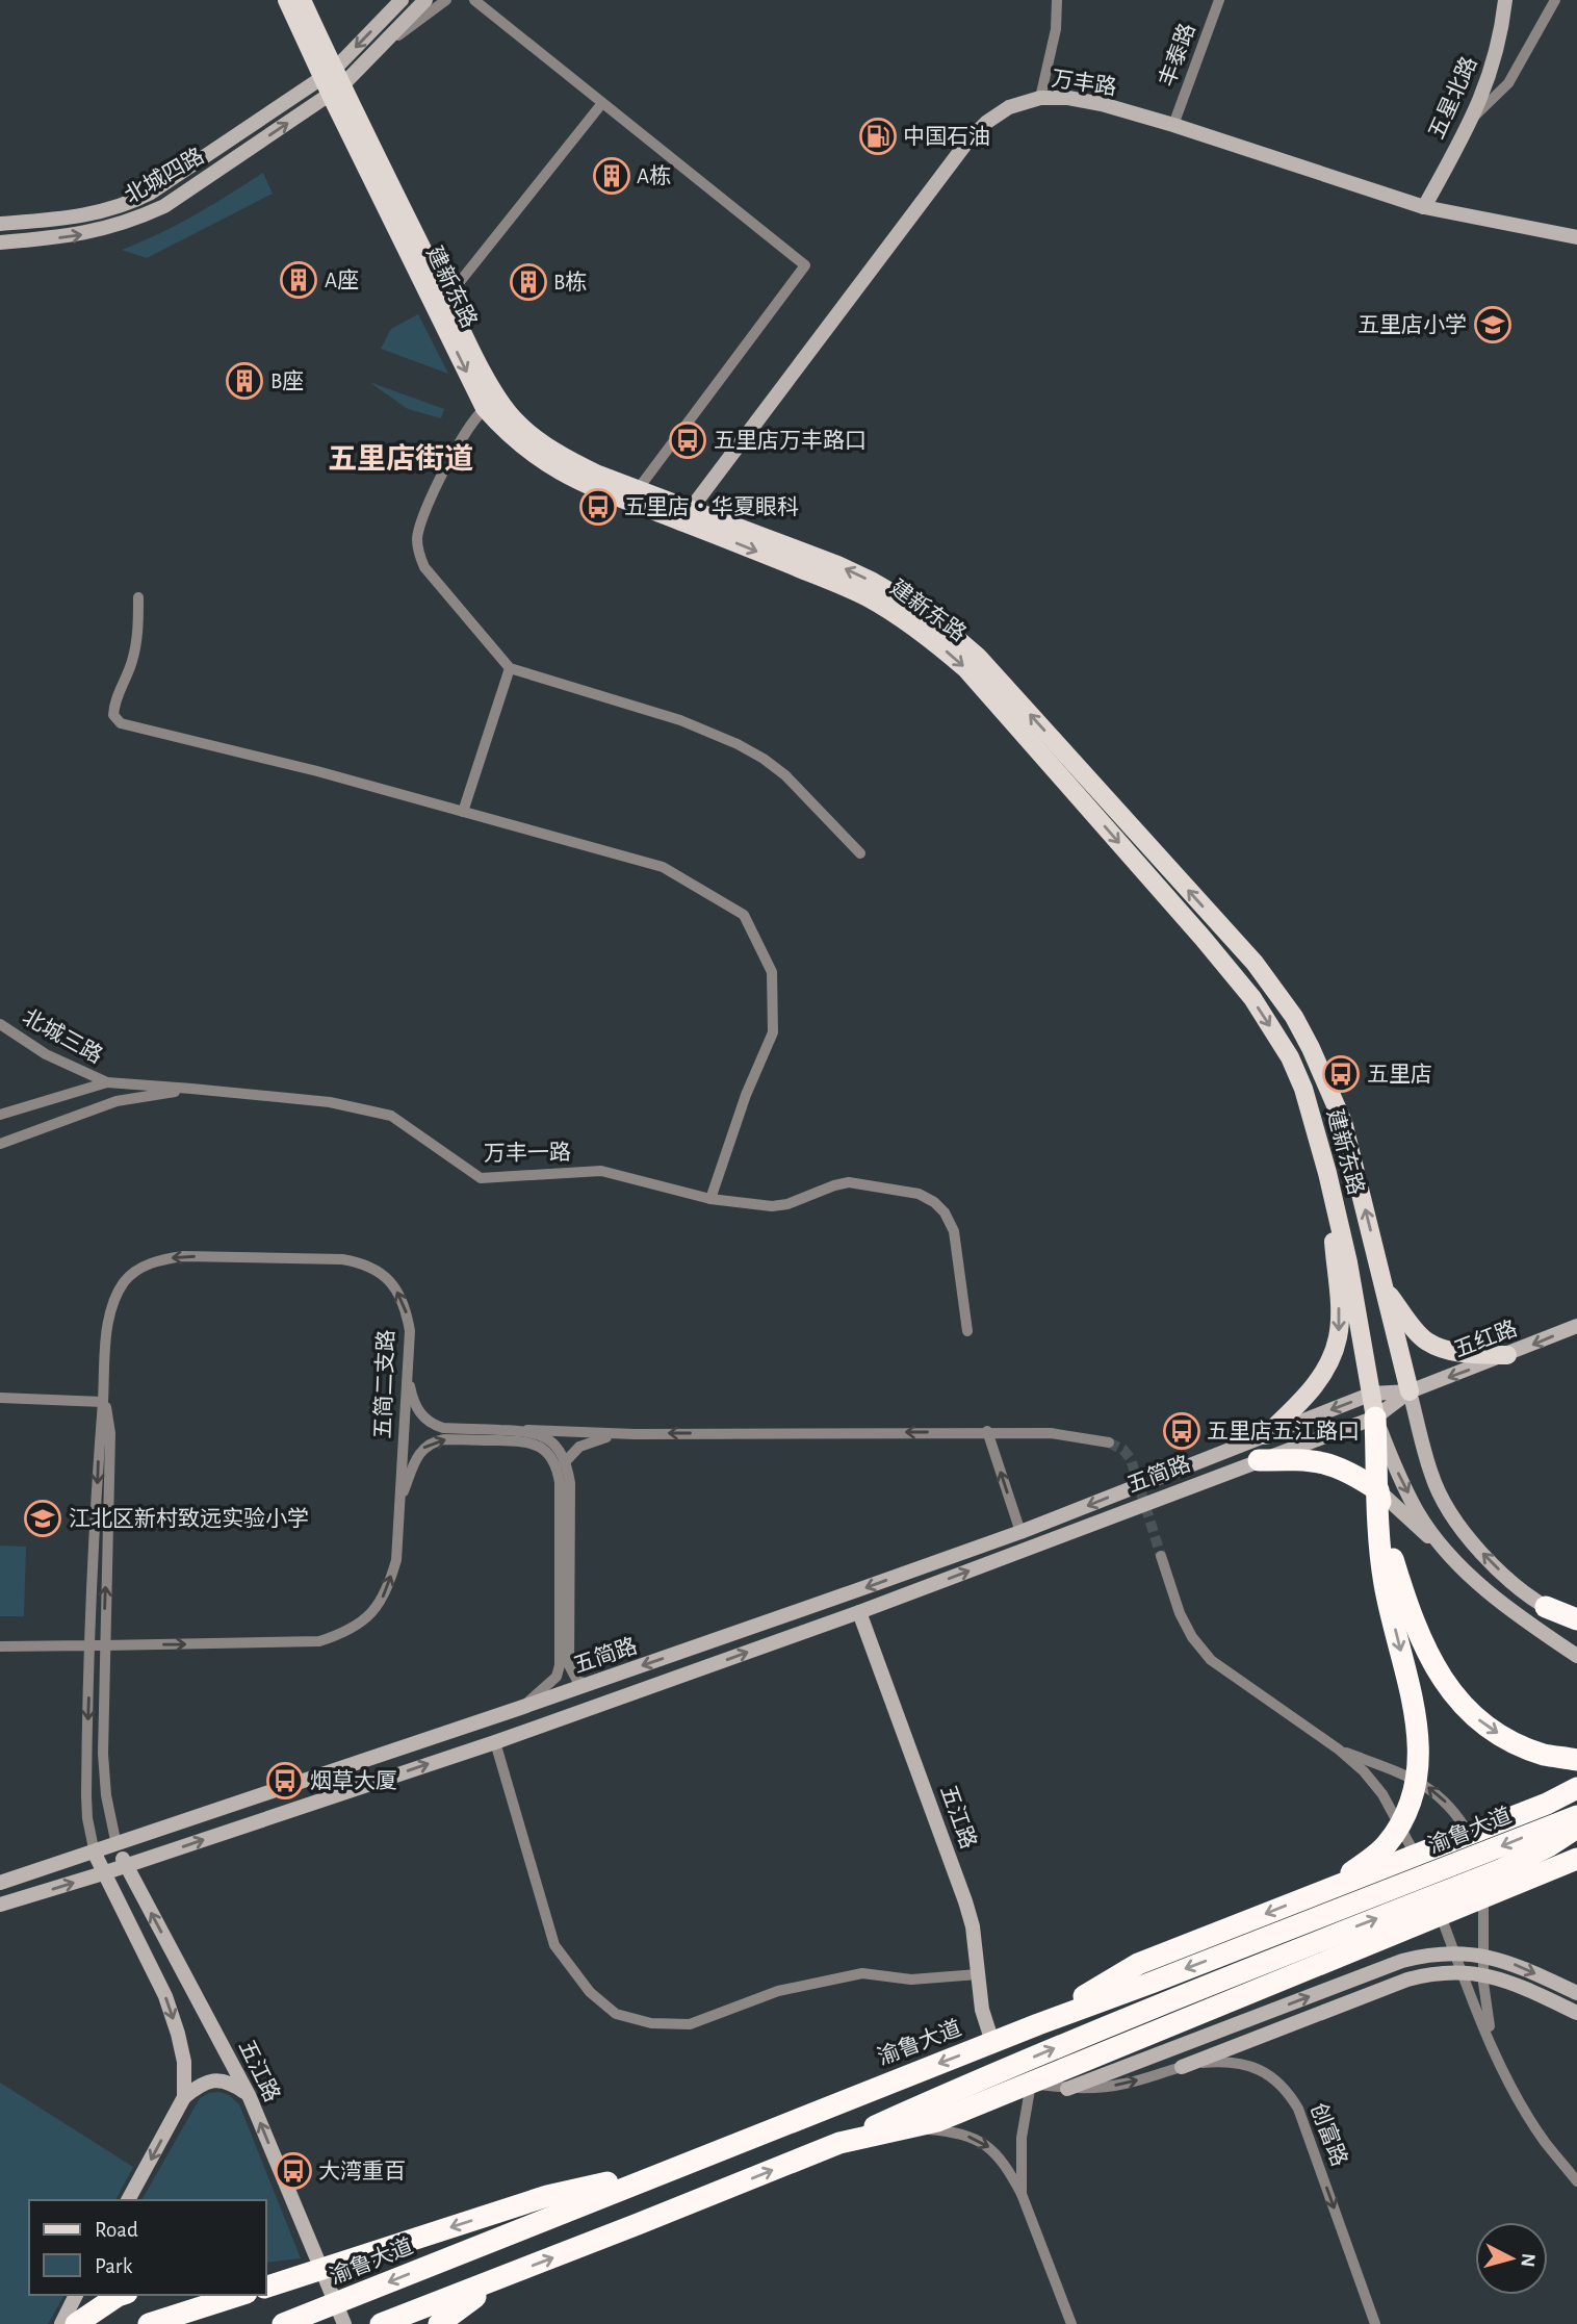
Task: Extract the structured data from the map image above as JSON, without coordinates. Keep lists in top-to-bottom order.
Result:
{
  "streets": {
    "highway": ["渝鲁大道"],
    "main road": [
      "万丰路",
      "五星北路",
      "北城四路",
      "建新东路",
      "五红路",
      "五简路",
      "五江路"
    ],
    "street": [
      "丰泰路",
      "北城三路",
      "万丰一路",
      "五简二支路",
      "创富路"
    ]
  },
  "crossings": [
    ["丰泰路", "万丰路"],
    ["万丰路", "五星北路"],
    ["万丰路", "建新东路"],
    ["北城四路", "建新东路"],
    ["建新东路", "五红路"],
    ["建新东路", "五简路"],
    ["北城三路", "万丰一路"],
    ["五红路", "五简路"],
    ["五简二支路", "五简路"],
    ["五简二支路", "五江路"],
    ["五简路", "五江路"],
    ["五江路", "渝鲁大道"]
  ],
  "one_way": ["五红路", "创富路"],
  "districts": ["五里店街道"],
  "places": {
    "fuel station": ["中国石油"],
    "building": [
      "A栋",
      "A座",
      "B栋",
      "B座"
    ],
    "school or university": ["五里店小学", "江北区新村致远实验小学"],
    "bus stop": [
      "五里店万丰路口",
      "五里店‧华夏眼科",
      "五里店",
      "五里店五江路口",
      "烟草大厦",
      "大湾重百"
    ]
  },
  "legend": ["Road", "Park"],
  "north": "right"
}
